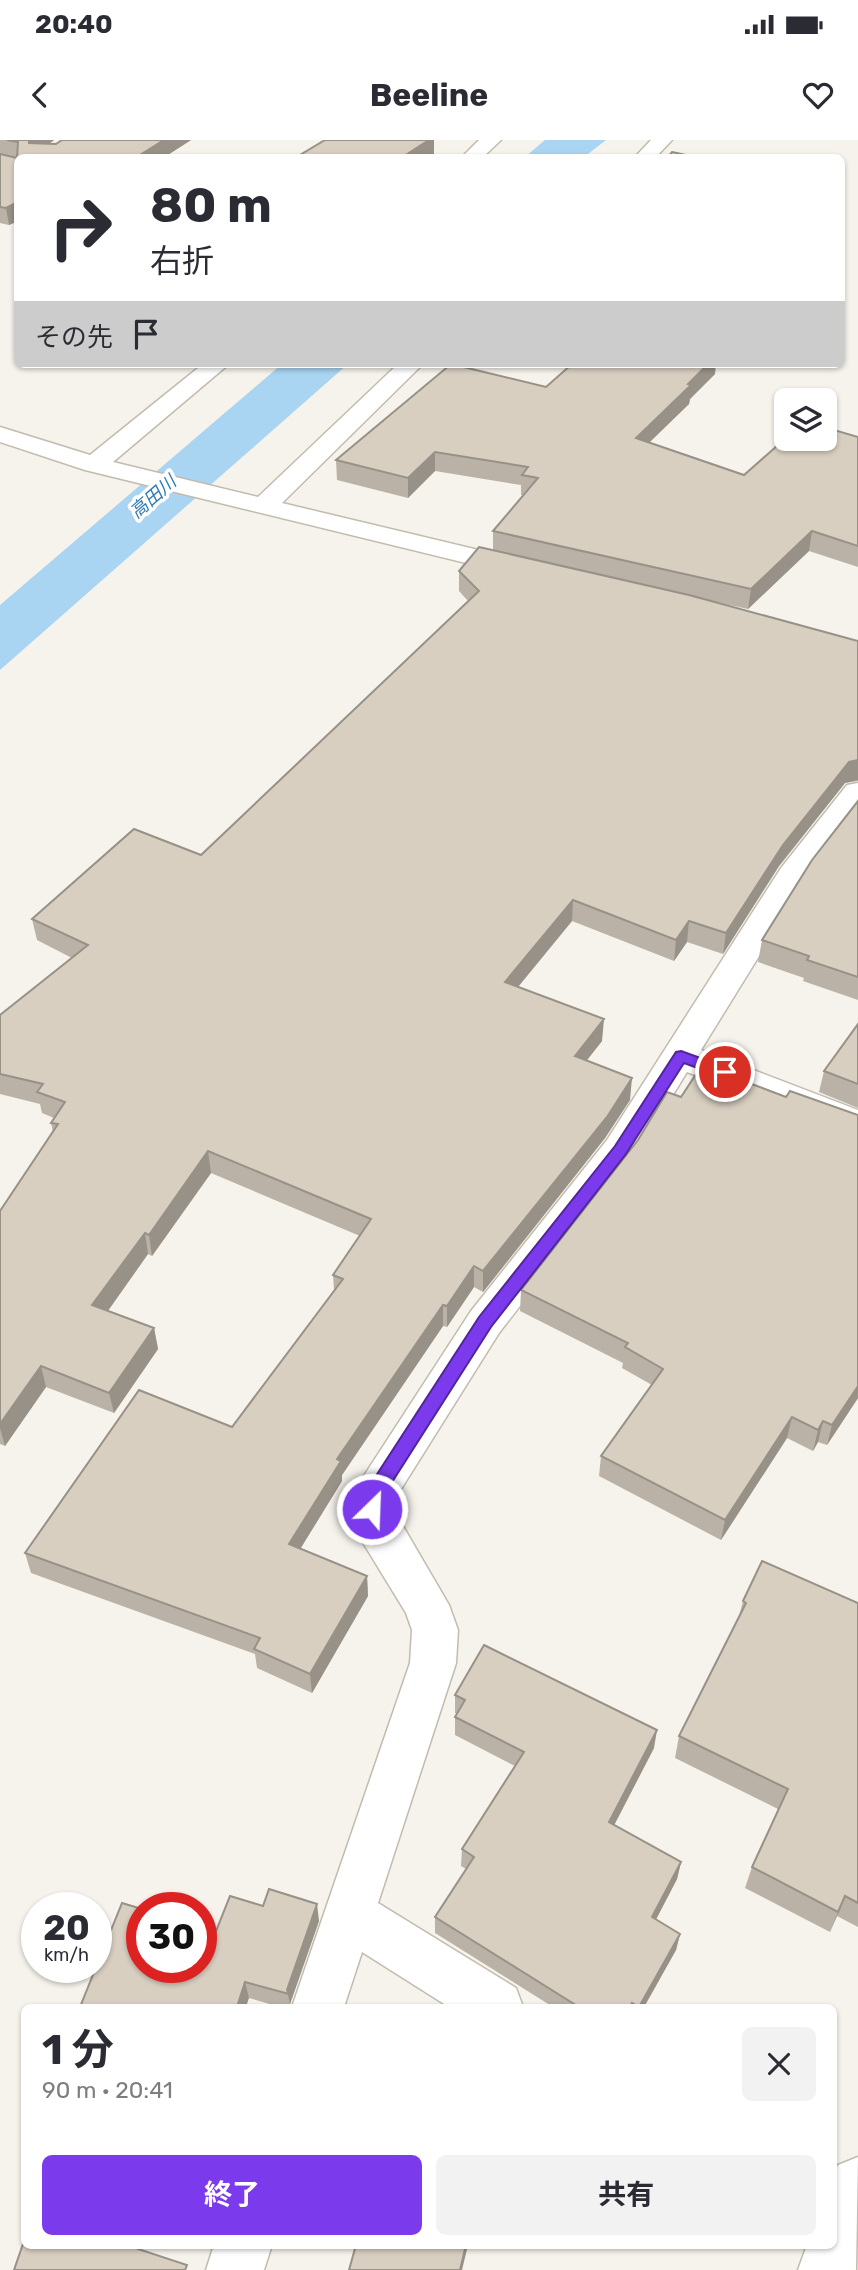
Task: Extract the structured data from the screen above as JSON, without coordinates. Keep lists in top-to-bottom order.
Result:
{
  "water": ["高田川"],
  "page": {
    "status": "20:40",
    "header": "Beeline",
    "turn": ["80 m", "右折"],
    "then": "その先",
    "speed": "20 km/h",
    "limit": "30",
    "heading": ["1 分", "90 m · 20:41"],
    "buttons": ["終了", "共有"]
  }
}
